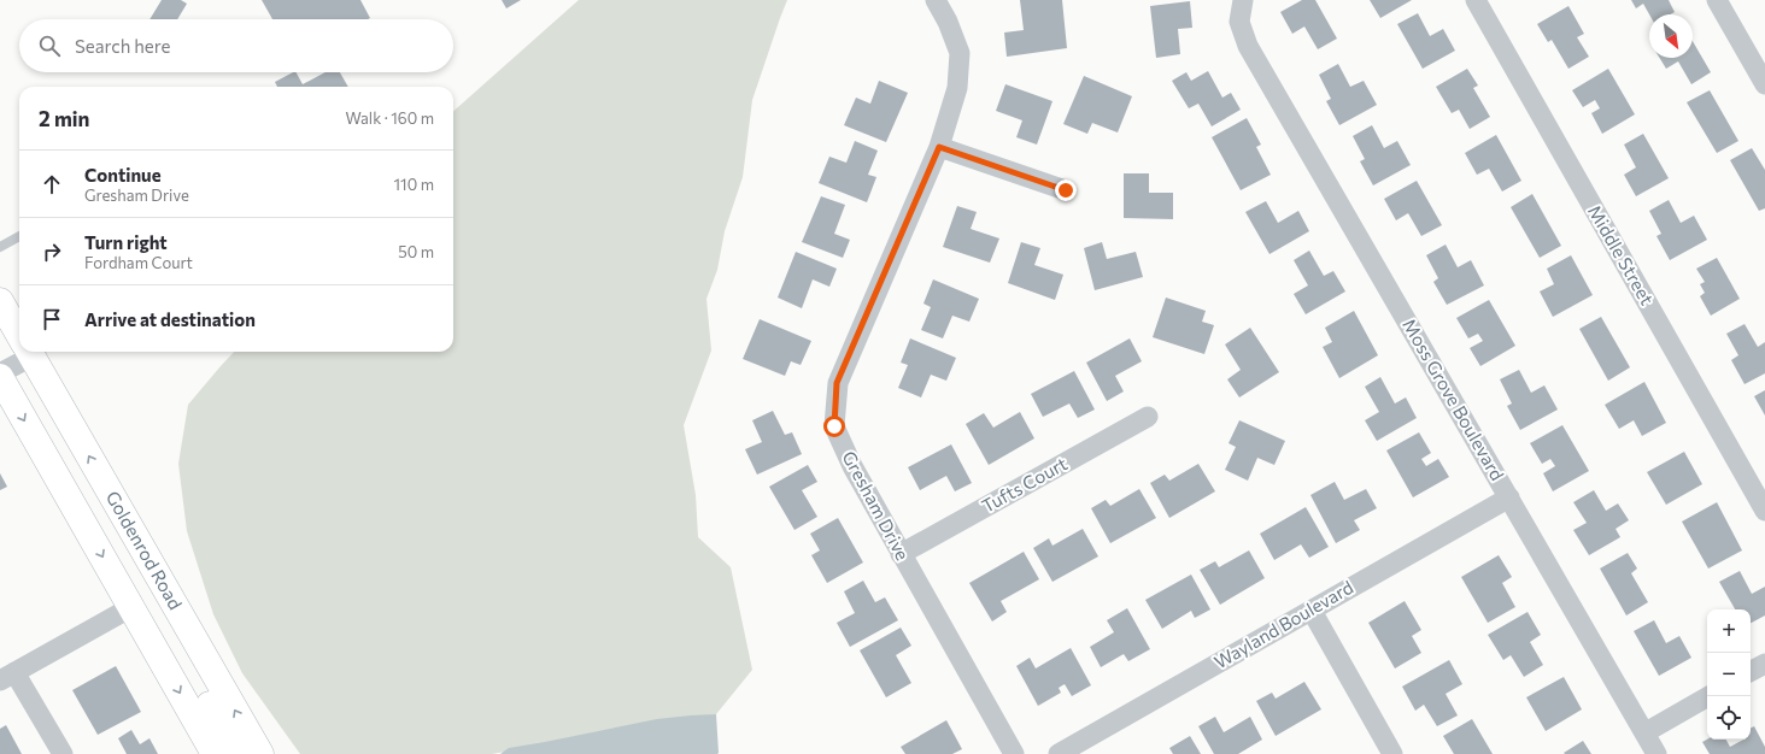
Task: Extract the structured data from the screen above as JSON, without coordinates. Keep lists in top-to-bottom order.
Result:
{
  "streets": {
    "main road": ["Goldenrod Road"],
    "street": [
      "Middle Street",
      "Moss Grove Boulevard",
      "Tufts Court",
      "Gresham Drive",
      "Wayland Boulevard"
    ]
  },
  "crossings": [
    ["Moss Grove Boulevard", "Wayland Boulevard"],
    ["Tufts Court", "Gresham Drive"]
  ],
  "north": "bottom right",
  "page": {
    "search": "Search here",
    "heading": ["2 min", "Walk · 160 m"],
    "list": [
      ["Continue", "Gresham Drive", "110 m"],
      ["Turn right", "Fordham Court", "50 m"],
      "Arrive at destination"
    ],
    "map_buttons": ["+", "−"]
  }
}
